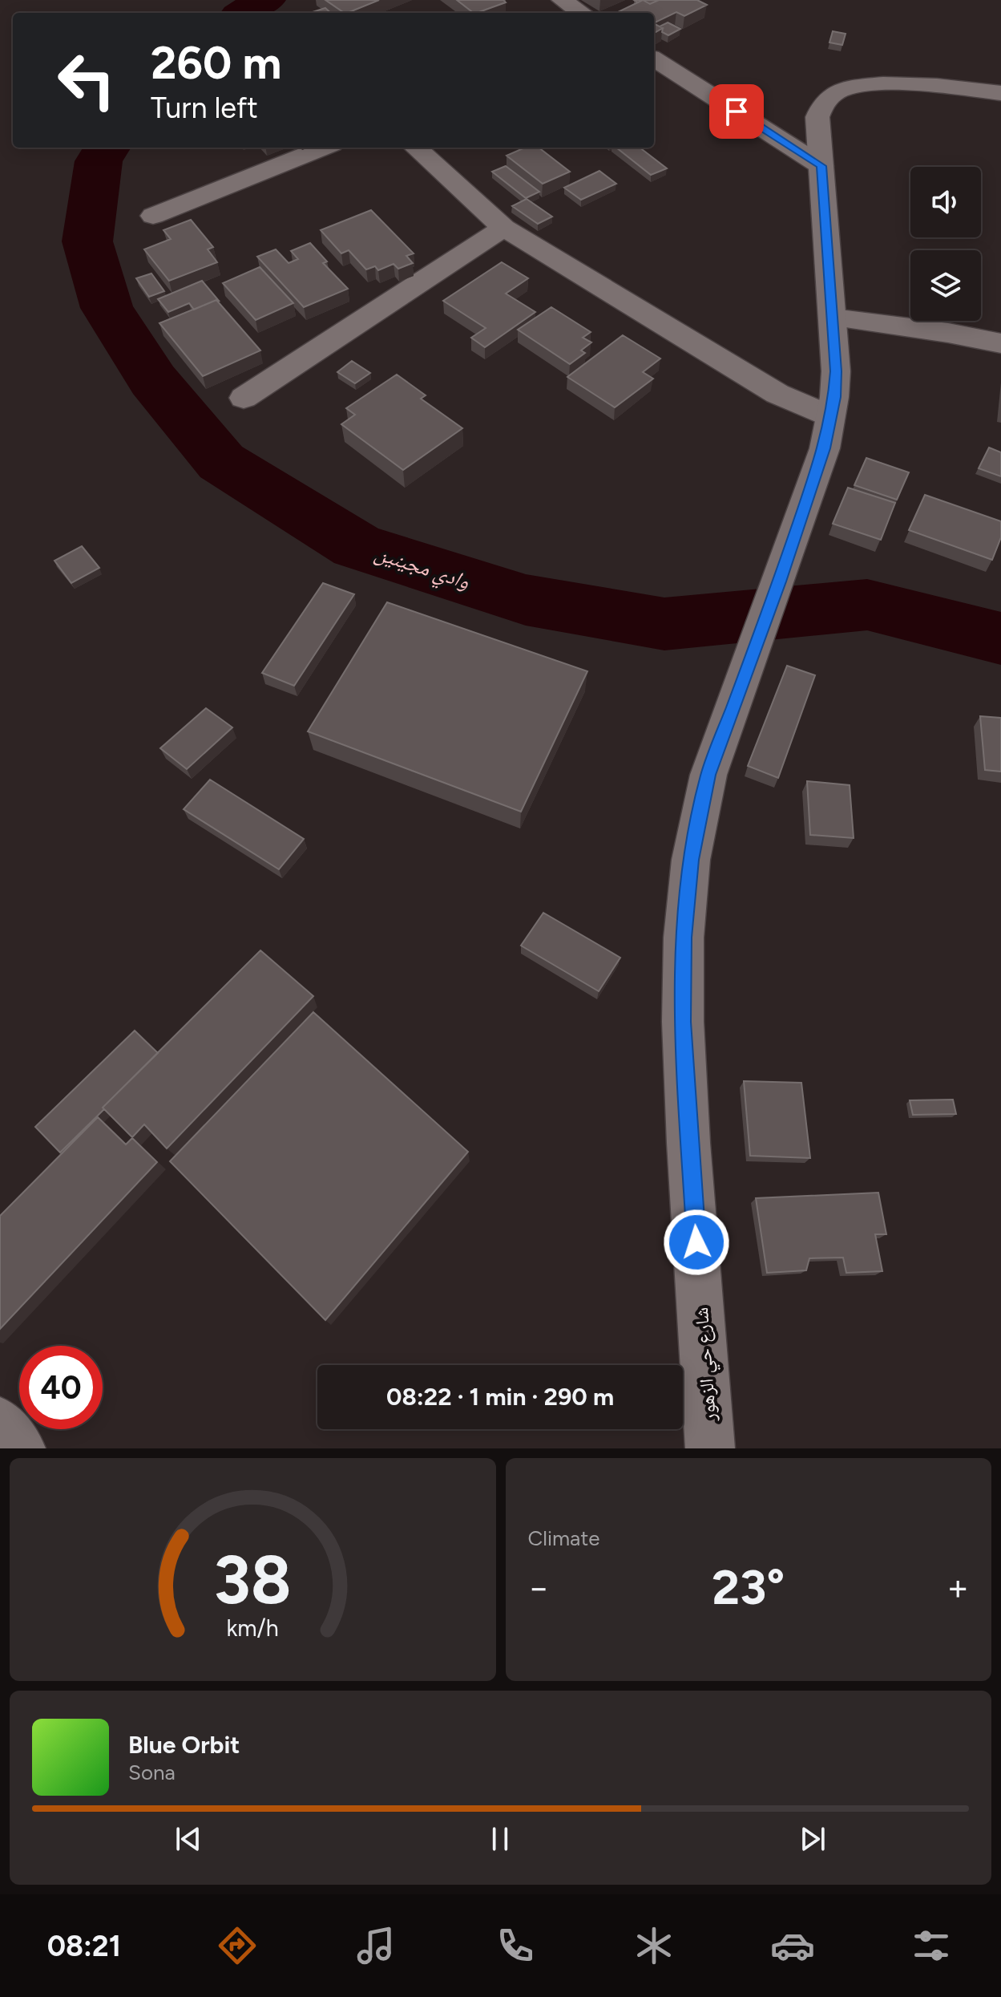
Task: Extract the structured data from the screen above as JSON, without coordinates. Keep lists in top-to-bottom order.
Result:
{
  "streets": {
    "street": ["شارع حي الزهور"]
  },
  "water": ["وادي مجينين"],
  "page": {
    "turn": ["260 m", "Turn left"],
    "limit": "40",
    "trip": "08:22 · 1 min · 290 m",
    "tile": "Climate",
    "heat": ["−", "23°", "+"],
    "song": ["Blue Orbit", "Sona"],
    "tabs": "08:21",
    "gauge": ["38", "km/h"]
  }
}
